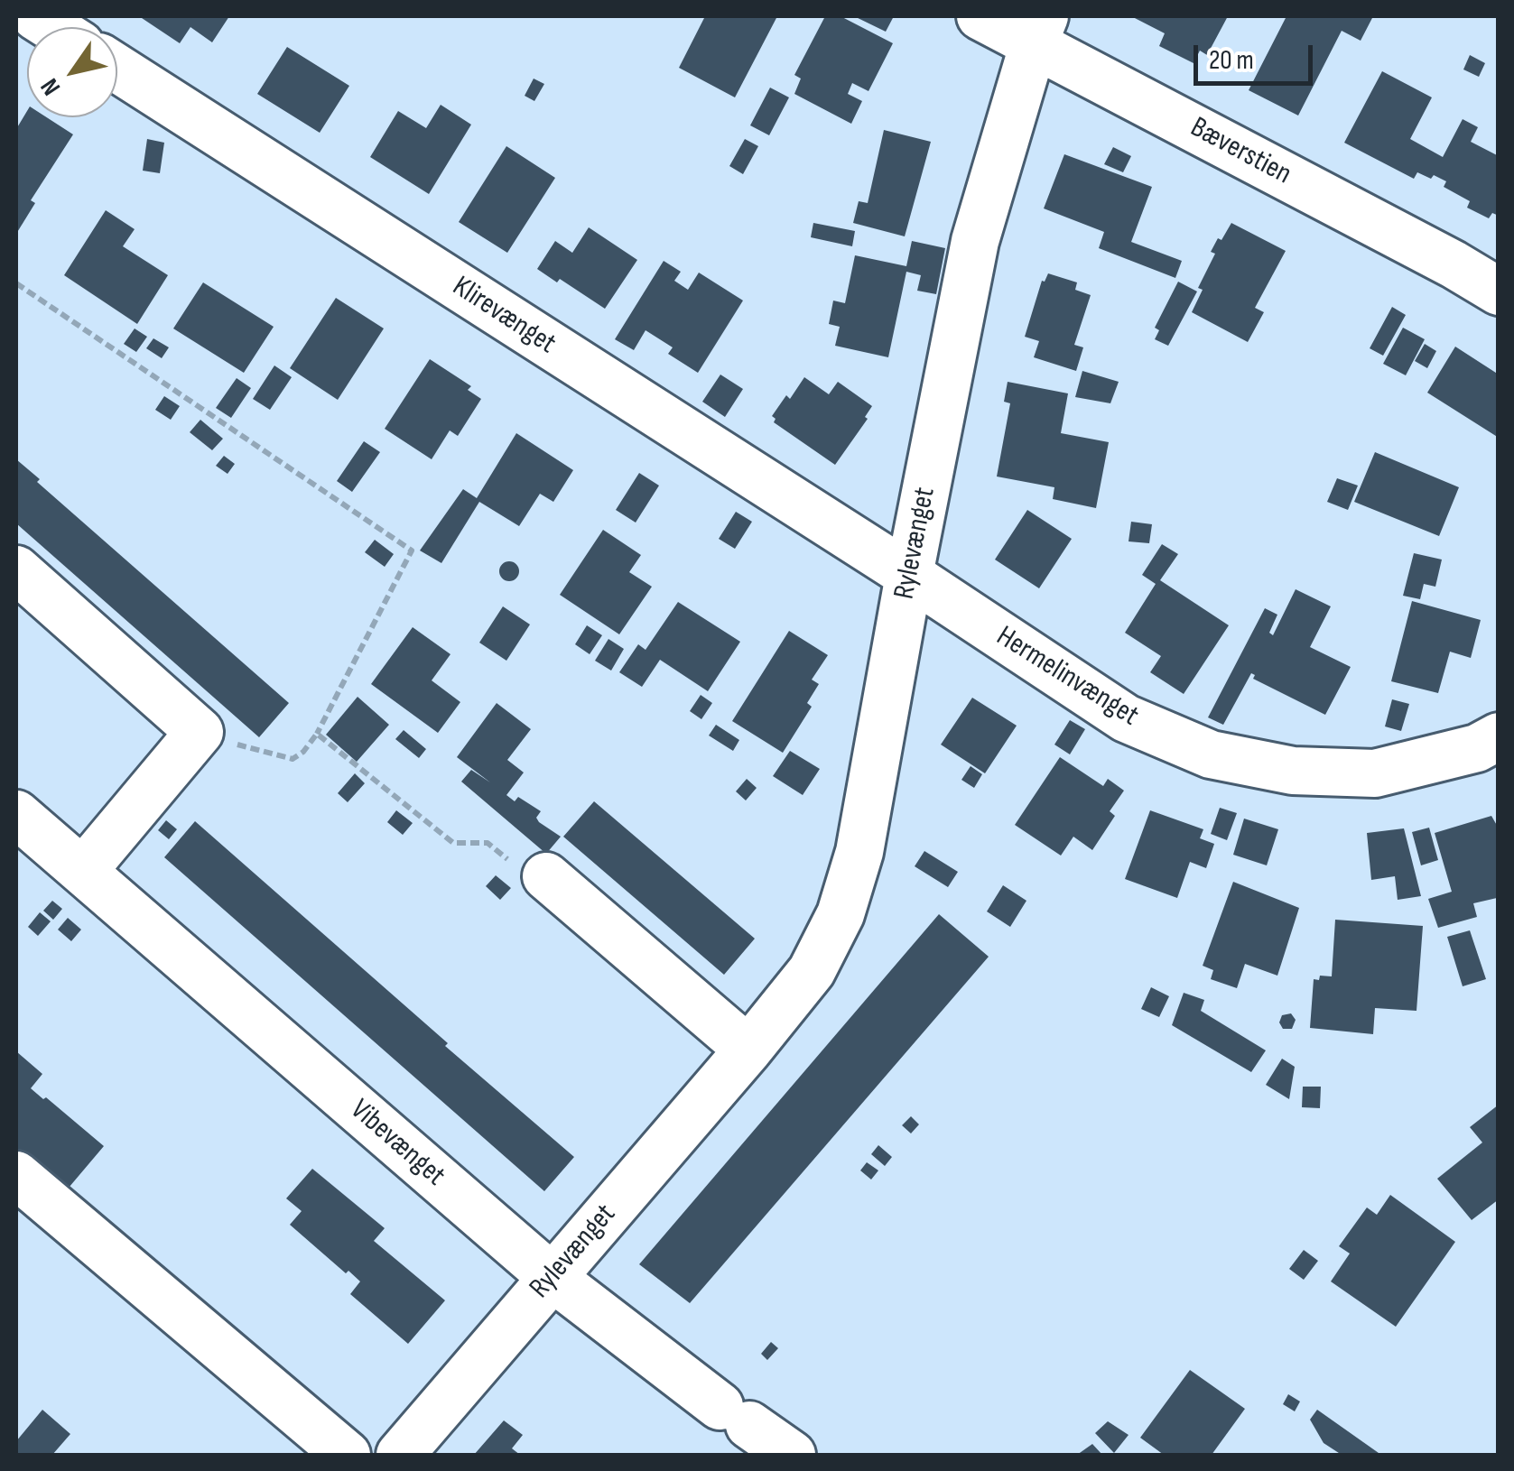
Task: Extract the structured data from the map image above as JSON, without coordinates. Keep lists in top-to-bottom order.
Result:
{
  "streets": {
    "street": [
      "Bæverstien",
      "Klirevænget",
      "Rylevænget",
      "Hermelinvænget",
      "Vibevænget"
    ]
  },
  "crossings": [
    ["Bæverstien", "Rylevænget"],
    ["Klirevænget", "Rylevænget"],
    ["Klirevænget", "Hermelinvænget"],
    ["Rylevænget", "Hermelinvænget"],
    ["Rylevænget", "Vibevænget"]
  ],
  "scale_bar": "20 m",
  "north": "bottom left"
}
